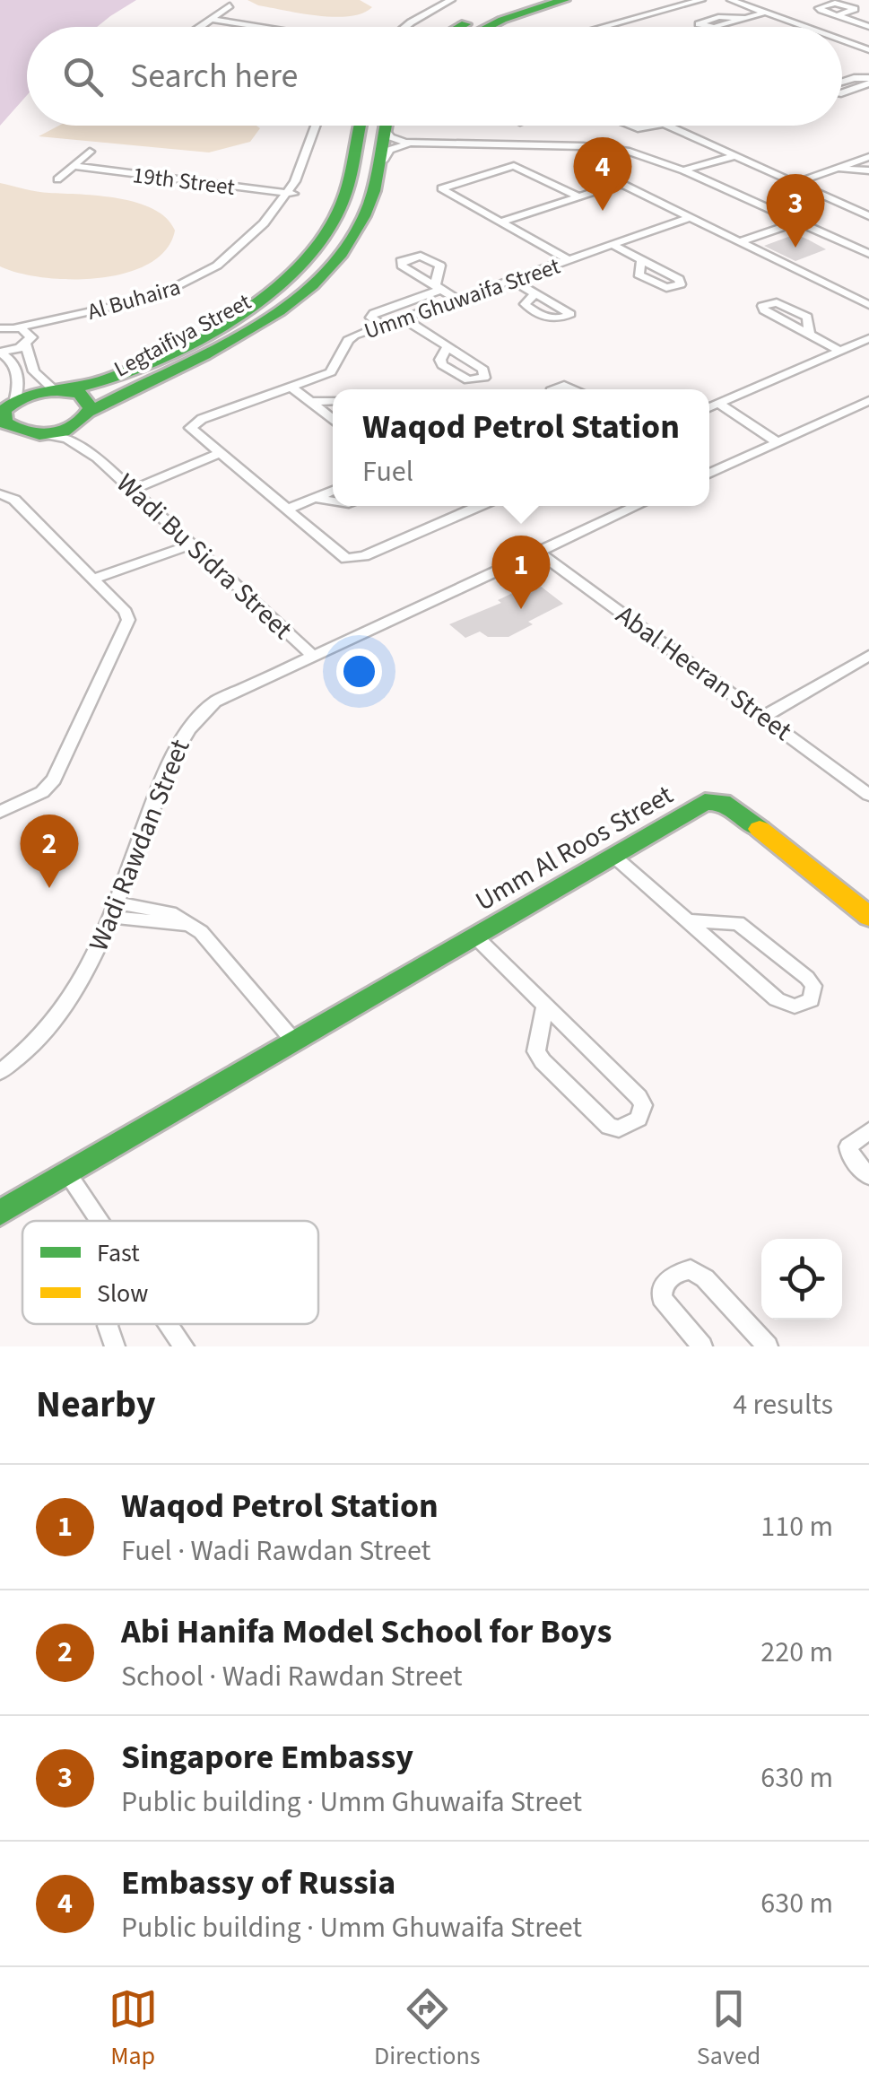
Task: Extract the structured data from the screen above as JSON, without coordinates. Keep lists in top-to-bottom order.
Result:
{
  "streets": {
    "street": [
      "19th Street",
      "Umm Ghuwaifa Street",
      "Al Buhaira",
      "Legtaifiya Street",
      "Wadi Bu Sidra Street",
      "Abal Heeran Street",
      "Wadi Rawdan Street",
      "Umm Al Roos Street"
    ]
  },
  "crossings": [
    ["19th Street", "Al Buhaira"],
    ["Legtaifiya Street", "Wadi Bu Sidra Street"],
    ["Wadi Bu Sidra Street", "Wadi Rawdan Street"],
    ["Abal Heeran Street", "Wadi Rawdan Street"]
  ],
  "legend": ["Fast", "Slow"],
  "page": {
    "search": "Search here",
    "pins": [
      "4",
      "3",
      "1",
      "2"
    ],
    "popup": ["Waqod Petrol Station", "Fuel"],
    "heading": ["Nearby", "4 results"],
    "list": [
      {
        "mark": "1",
        "name": "Waqod Petrol Station",
        "note": "Fuel · Wadi Rawdan Street",
        "value": "110 m"
      },
      {
        "mark": "2",
        "name": "Abi Hanifa Model School for Boys",
        "note": "School · Wadi Rawdan Street",
        "value": "220 m"
      },
      {
        "mark": "3",
        "name": "Singapore Embassy",
        "note": "Public building · Umm Ghuwaifa Street",
        "value": "630 m"
      },
      {
        "mark": "4",
        "name": "Embassy of Russia",
        "note": "Public building · Umm Ghuwaifa Street",
        "value": "630 m"
      }
    ],
    "nav": ["Map", "Directions", "Saved"]
  }
}
